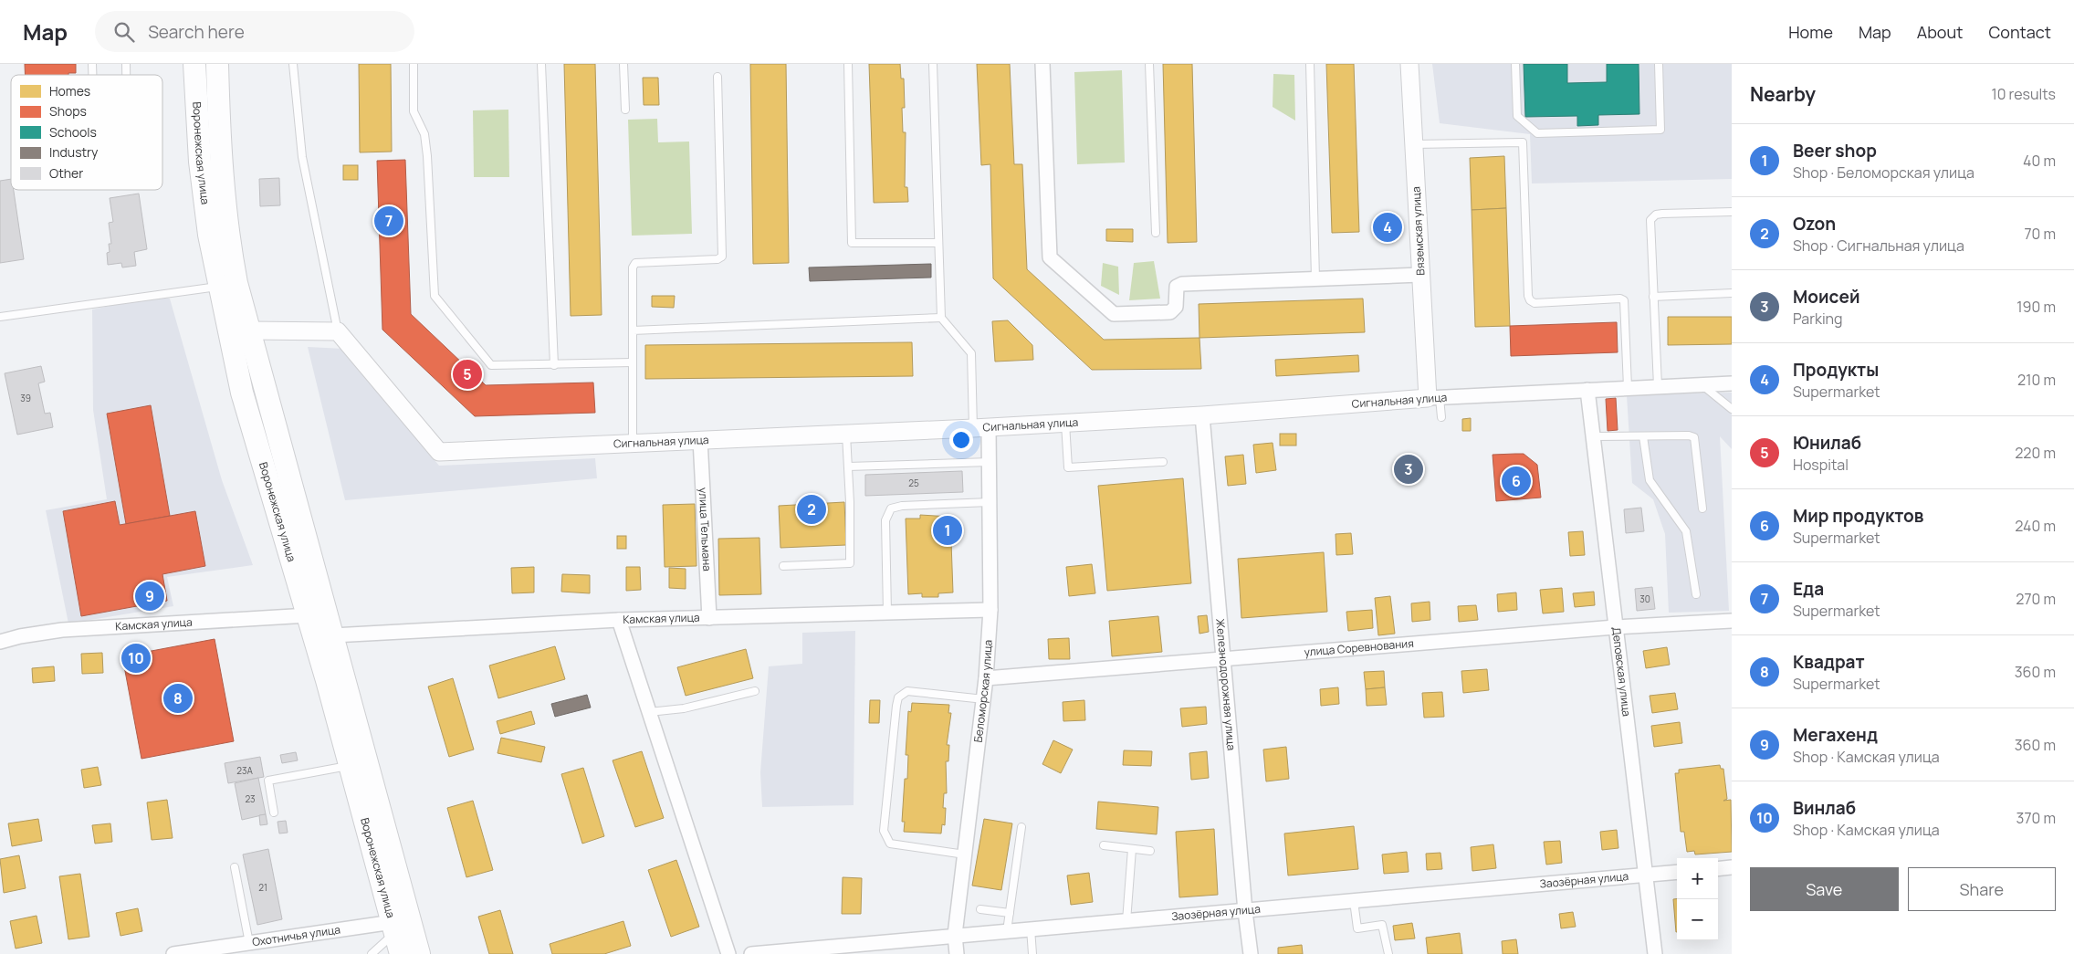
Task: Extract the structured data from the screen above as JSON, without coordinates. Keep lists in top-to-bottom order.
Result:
{
  "streets": {
    "main road": ["Воронежская улица"],
    "street": [
      "Вяземская улица",
      "Сигнальная улица",
      "улица Тельмана",
      "Камская улица",
      "улица Соревнования",
      "Деповская улица",
      "Железнодорожная улица",
      "Беломорская улица",
      "Заозёрная улица",
      "Охотничья улица"
    ]
  },
  "crossings": [
    ["Воронежская улица", "Камская улица"],
    ["Воронежская улица", "Охотничья улица"],
    ["Вяземская улица", "Сигнальная улица"],
    ["Сигнальная улица", "улица Тельмана"],
    ["Сигнальная улица", "Деповская улица"],
    ["Сигнальная улица", "Железнодорожная улица"],
    ["Сигнальная улица", "Беломорская улица"],
    ["улица Тельмана", "Камская улица"],
    ["Камская улица", "Беломорская улица"],
    ["улица Соревнования", "Деповская улица"],
    ["улица Соревнования", "Железнодорожная улица"],
    ["улица Соревнования", "Беломорская улица"],
    ["Деповская улица", "Заозёрная улица"],
    ["Железнодорожная улица", "Заозёрная улица"],
    ["Беломорская улица", "Заозёрная улица"]
  ],
  "house_numbers": [
    "39",
    "25",
    "30",
    "23А",
    "23",
    "21"
  ],
  "legend": [
    "Homes",
    "Shops",
    "Schools",
    "Industry",
    "Other"
  ],
  "page": {
    "header": "Map",
    "search": "Search here",
    "nav": [
      "Home",
      "Map",
      "About",
      "Contact"
    ],
    "heading": ["Nearby", "10 results"],
    "list": [
      {
        "mark": "1",
        "name": "Beer shop",
        "note": "Shop · Беломорская улица",
        "value": "40 m"
      },
      {
        "mark": "2",
        "name": "Ozon",
        "note": "Shop · Сигнальная улица",
        "value": "70 m"
      },
      {
        "mark": "3",
        "name": "Моисей",
        "note": "Parking",
        "value": "190 m"
      },
      {
        "mark": "4",
        "name": "Продукты",
        "note": "Supermarket",
        "value": "210 m"
      },
      {
        "mark": "5",
        "name": "Юнилаб",
        "note": "Hospital",
        "value": "220 m"
      },
      {
        "mark": "6",
        "name": "Мир продуктов",
        "note": "Supermarket",
        "value": "240 m"
      },
      {
        "mark": "7",
        "name": "Еда",
        "note": "Supermarket",
        "value": "270 m"
      },
      {
        "mark": "8",
        "name": "Квадрат",
        "note": "Supermarket",
        "value": "360 m"
      },
      {
        "mark": "9",
        "name": "Мегахенд",
        "note": "Shop · Камская улица",
        "value": "360 m"
      },
      {
        "mark": "10",
        "name": "Винлаб",
        "note": "Shop · Камская улица",
        "value": "370 m"
      }
    ],
    "pins": [
      "7",
      "4",
      "5",
      "3",
      "6",
      "2",
      "1",
      "9",
      "10",
      "8"
    ],
    "buttons": ["Save", "Share"],
    "map_buttons": ["+", "−"]
  }
}
